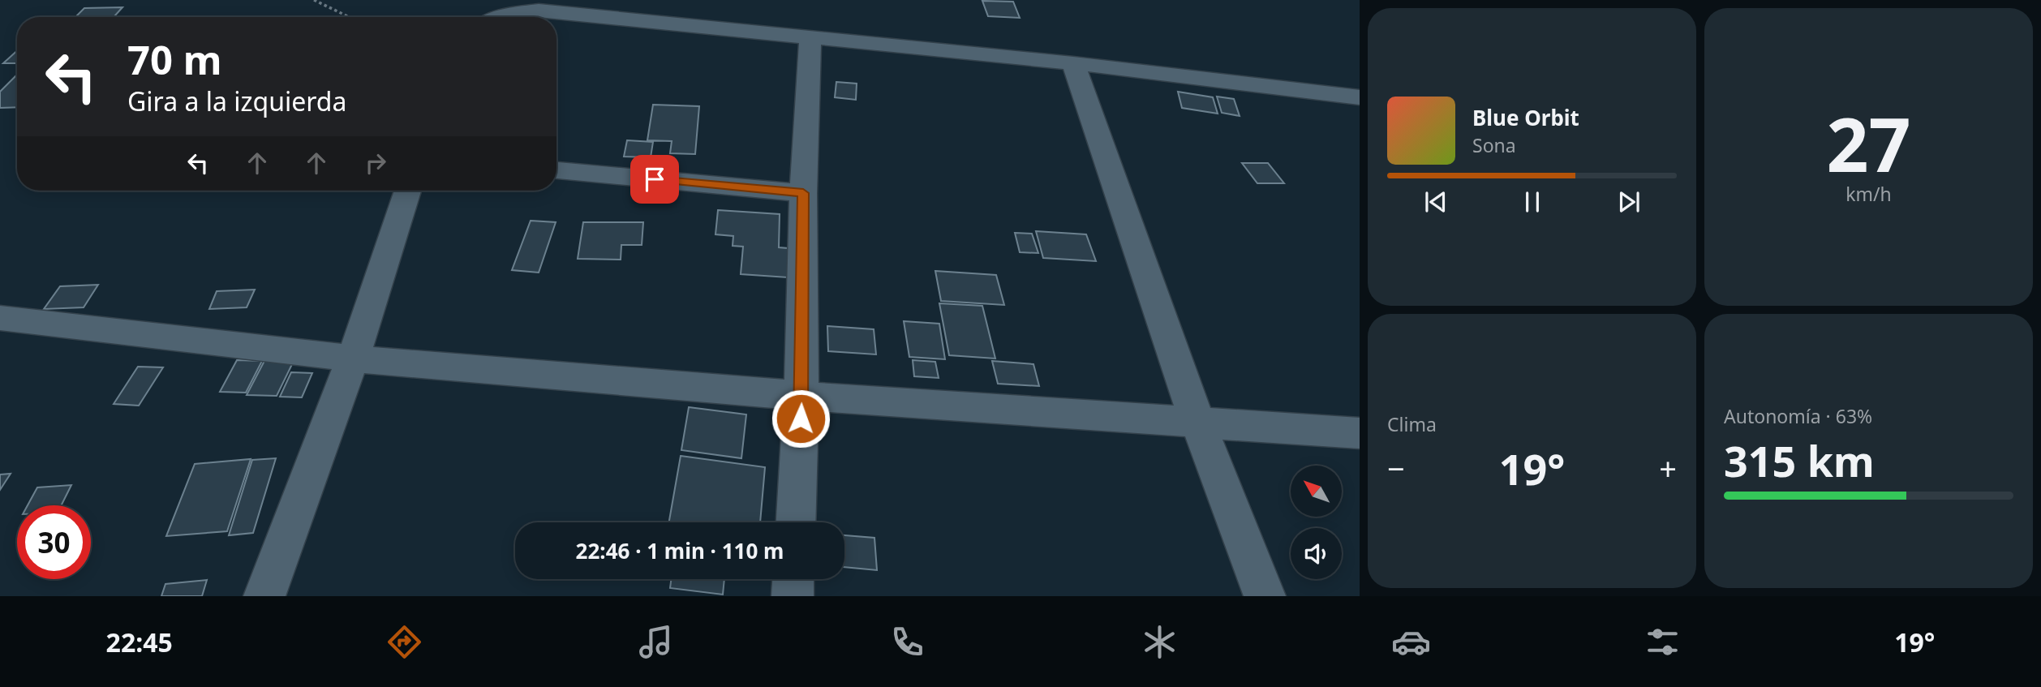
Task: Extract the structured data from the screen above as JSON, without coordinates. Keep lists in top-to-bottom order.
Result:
{
  "north": "top left",
  "page": {
    "tile": [
      ["27", "km/h"],
      "Clima",
      ["Autonomía · 63%", "315 km"]
    ],
    "turn": ["70 m", "Gira a la izquierda"],
    "song": ["Blue Orbit", "Sona"],
    "heat": ["−", "19°", "+"],
    "limit": "30",
    "trip": "22:46 · 1 min · 110 m",
    "tabs": ["22:45", "19°"]
  }
}
